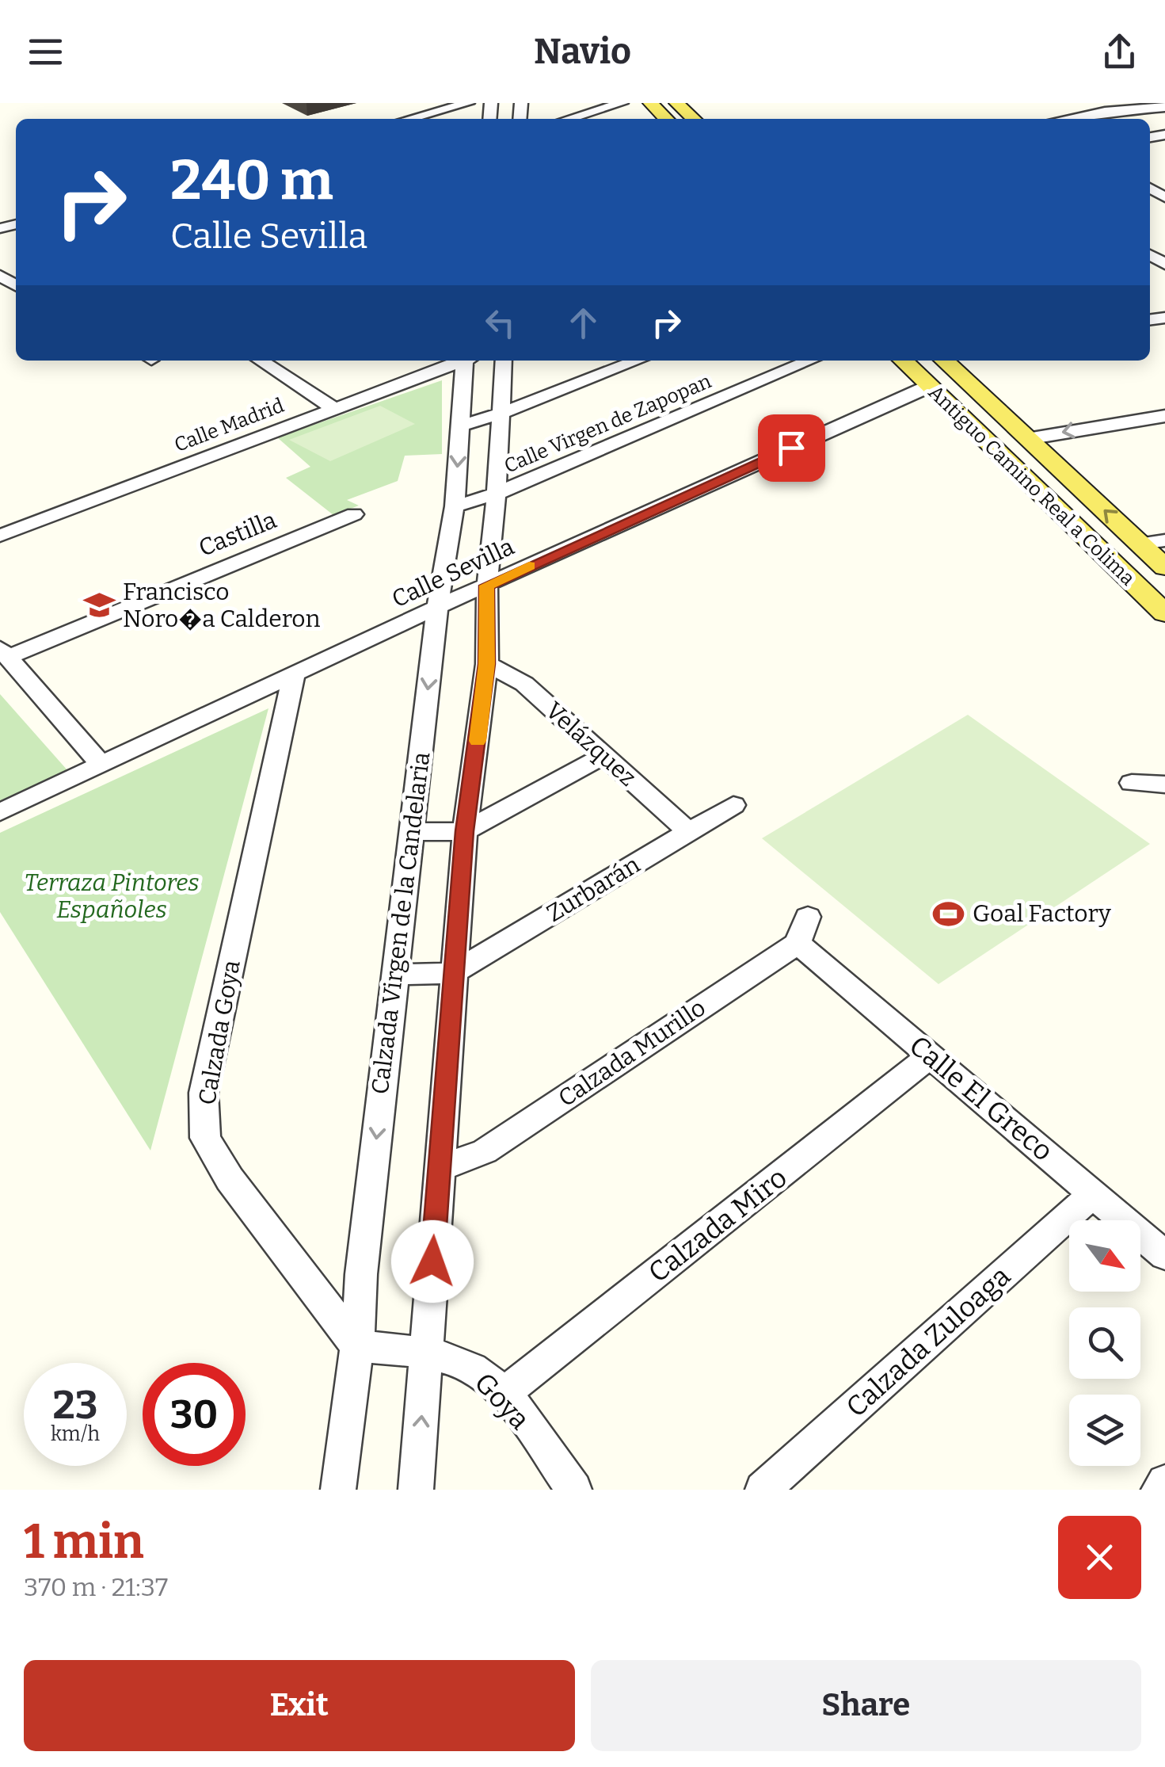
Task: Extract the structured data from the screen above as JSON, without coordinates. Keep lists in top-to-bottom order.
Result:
{
  "streets": {
    "main road": ["Antiguo Camino Real a Colima"],
    "street": [
      "Calle Virgen de Zapopan",
      "Calle Madrid",
      "Castilla",
      "Calle Sevilla",
      "Velázquez",
      "Zurbarán",
      "Calzada Virgen de la Candelaria",
      "Calzada Goya",
      "Calzada Murillo",
      "Calle El Greco",
      "Calzada Miro",
      "Calzada Zuloaga",
      "Goya"
    ]
  },
  "crossings": [
    ["Calle Virgen de Zapopan", "Calzada Virgen de la Candelaria"],
    ["Antiguo Camino Real a Colima", "Calle Sevilla"],
    ["Calle Sevilla", "Calzada Virgen de la Candelaria"],
    ["Calle Sevilla", "Calzada Goya"],
    ["Velázquez", "Zurbarán"],
    ["Calzada Virgen de la Candelaria", "Calzada Goya"],
    ["Calzada Virgen de la Candelaria", "Goya"],
    ["Calzada Goya", "Goya"],
    ["Calzada Murillo", "Calle El Greco"],
    ["Calle El Greco", "Calzada Miro"],
    ["Calle El Greco", "Calzada Zuloaga"],
    ["Calzada Miro", "Goya"]
  ],
  "parks": ["Terraza Pintores Españoles"],
  "places": {
    "school or university": ["Francisco Noro�a Calderon"],
    "sports": ["Goal Factory"]
  },
  "north": "bottom right",
  "page": {
    "header": "Navio",
    "turn": ["240 m", "Calle Sevilla"],
    "speed": "23 km/h",
    "limit": "30",
    "heading": ["1 min", "370 m · 21:37"],
    "buttons": ["Exit", "Share"]
  }
}
